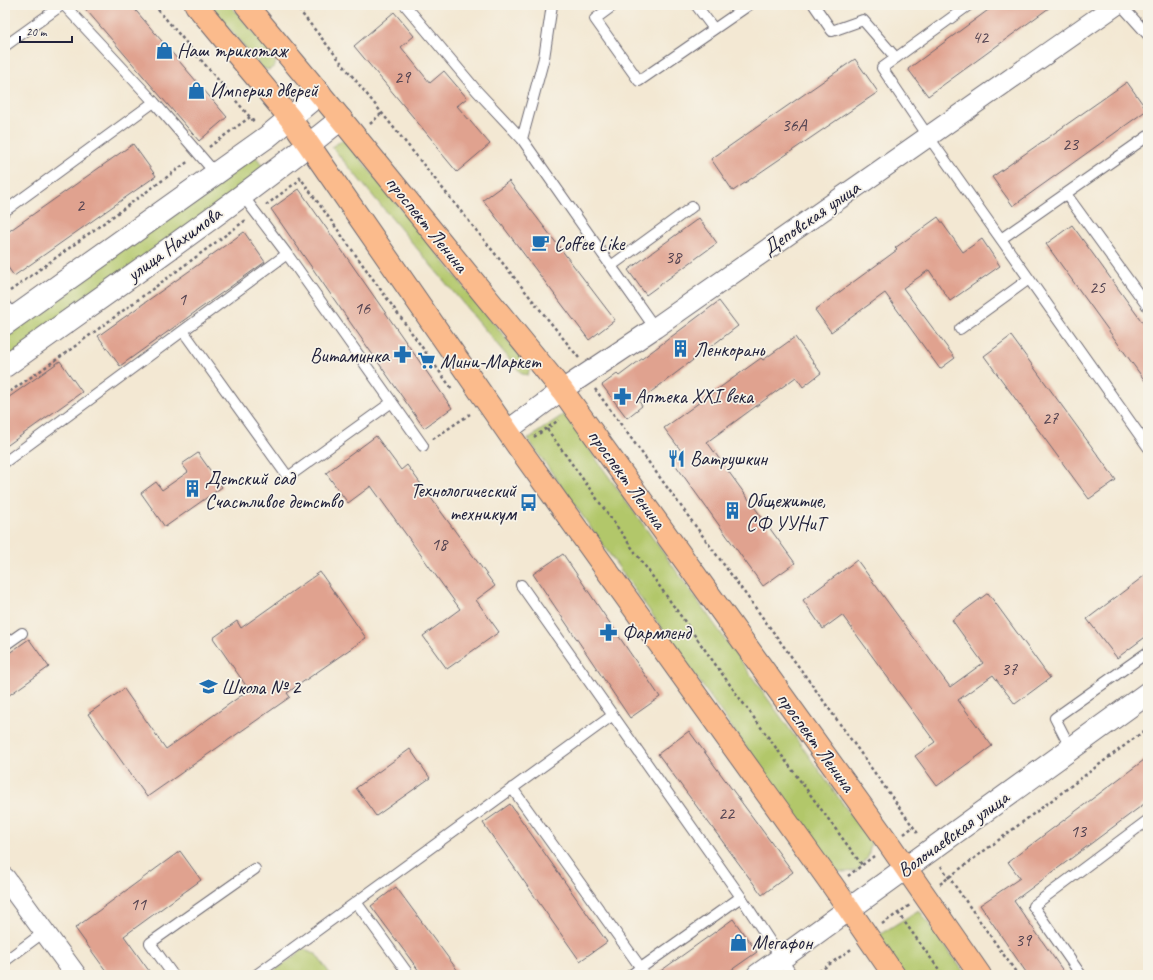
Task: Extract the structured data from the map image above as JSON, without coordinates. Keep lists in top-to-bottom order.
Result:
{
  "streets": {
    "main road": ["проспект Ленина"],
    "street": ["Деповская улица", "улица Нахимова", "Волочаевская улица"]
  },
  "crossings": [
    ["Деповская улица", "проспект Ленина"],
    ["проспект Ленина", "улица Нахимова"],
    ["проспект Ленина", "Волочаевская улица"]
  ],
  "places": {
    "shop": ["Наш трикотаж", "Империя дверей", "Мегафон"],
    "cafe": ["Coffee Like"],
    "building": ["Ленкорань", "Детский сад Счастливое детство", "Общежитие, СФ УУНиТ"],
    "pharmacy": ["Витаминка", "Аптека ХХI века", "Фармленд"],
    "supermarket": ["Мини-Маркет"],
    "restaurant": ["Ватрушкин"],
    "bus stop": ["Технологический техникум"],
    "school or university": ["Школа № 2"]
  },
  "house_numbers": [
    "42",
    "29",
    "36А",
    "23",
    "2",
    "38",
    "25",
    "1",
    "16",
    "27",
    "18",
    "37",
    "22",
    "13",
    "11",
    "39"
  ],
  "scale_bar": "20 m"
}
